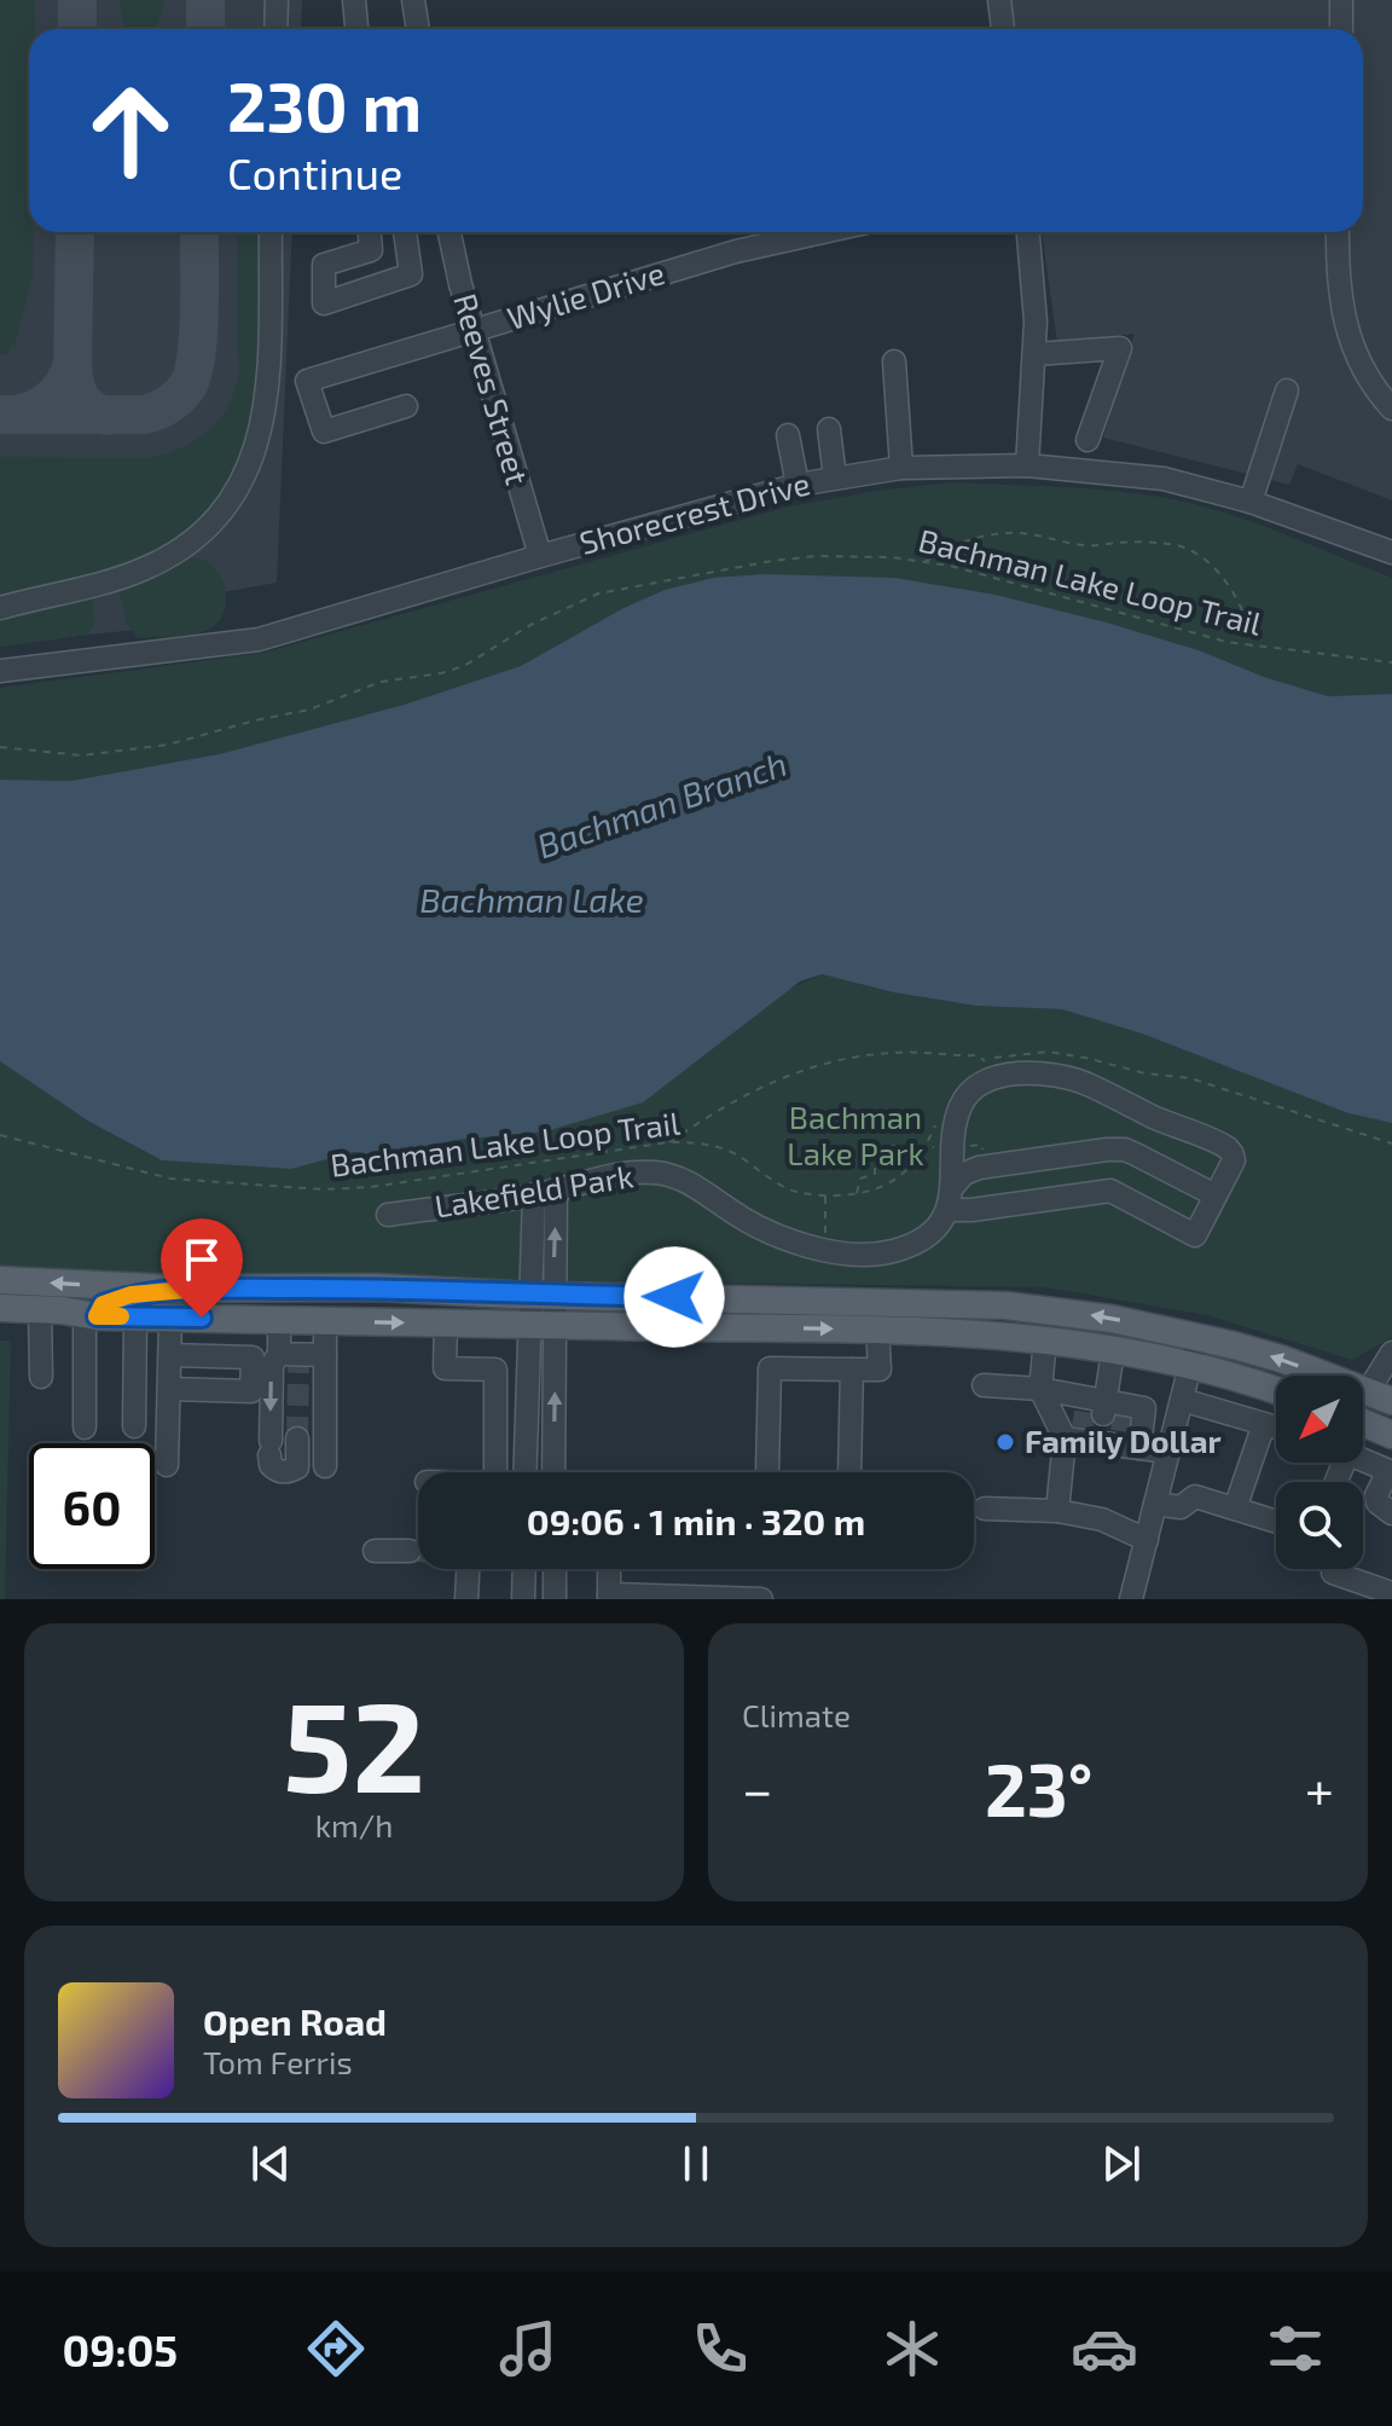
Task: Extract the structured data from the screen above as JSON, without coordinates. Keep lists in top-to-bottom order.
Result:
{
  "streets": {
    "street": [
      "Wylie Drive",
      "Reeves Street",
      "Shorecrest Drive",
      "Lakefield Park"
    ],
    "path": ["Bachman Lake Loop Trail"]
  },
  "crossings": [
    ["Wylie Drive", "Reeves Street"],
    ["Reeves Street", "Shorecrest Drive"]
  ],
  "water": ["Bachman Branch", "Bachman Lake"],
  "parks": ["Bachman Lake Park"],
  "places": ["Family Dollar"],
  "north": "bottom left",
  "page": {
    "turn": ["230 m", "Continue"],
    "limit": "60",
    "trip": "09:06 · 1 min · 320 m",
    "tile": [
      ["52", "km/h"],
      "Climate"
    ],
    "heat": ["−", "23°", "+"],
    "song": ["Open Road", "Tom Ferris"],
    "tabs": "09:05"
  }
}
